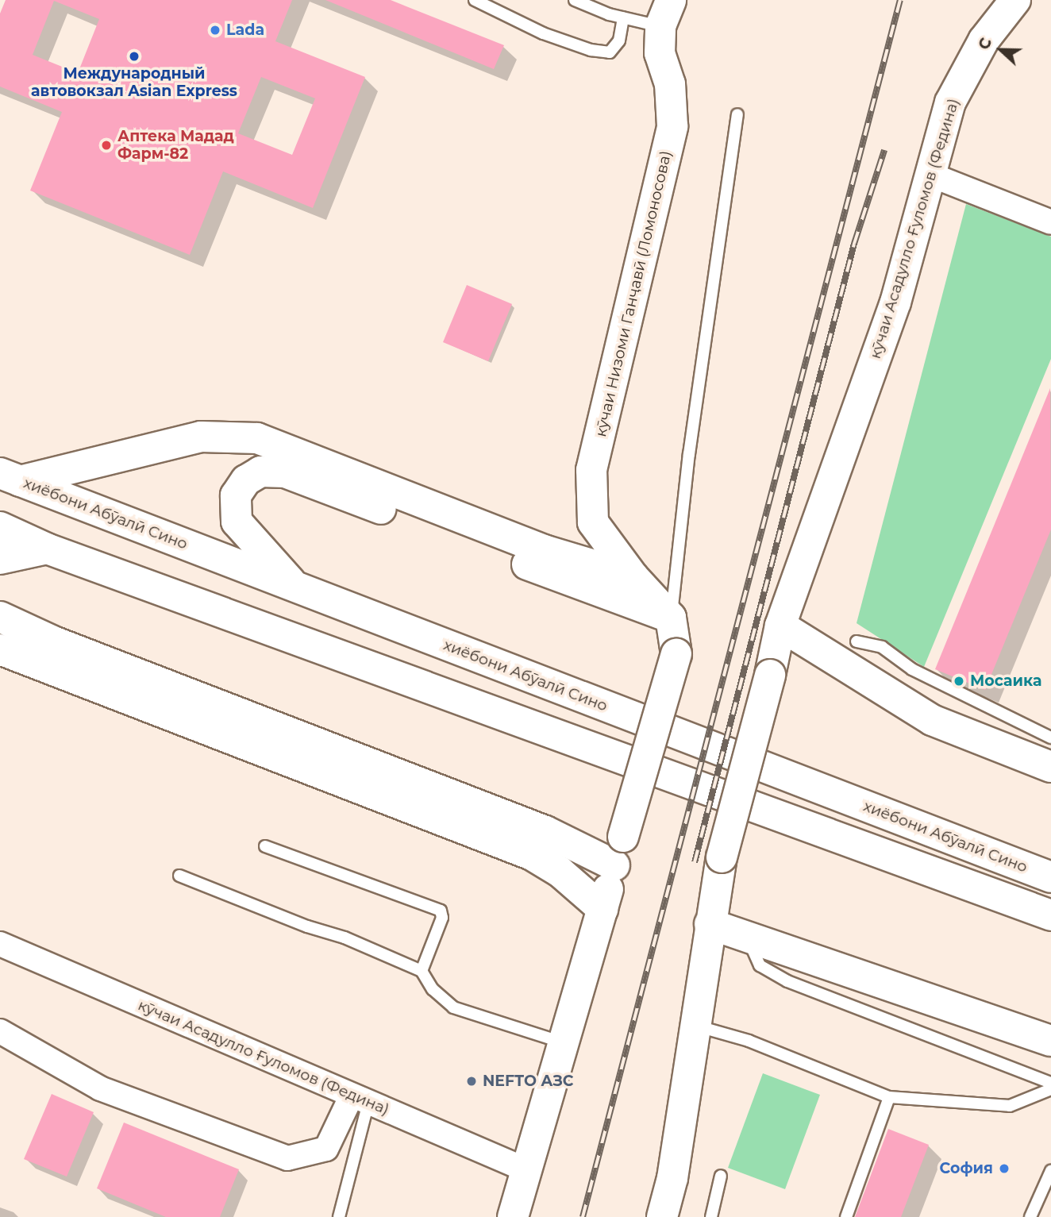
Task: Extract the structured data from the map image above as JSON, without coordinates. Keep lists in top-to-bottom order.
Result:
{
  "streets": {
    "main road": ["кӯчаи Асадулло Ғуломов (Федина)", "кӯчаи Низоми Ганҷавӣ (Ломоносова)", "хиёбони Абӯалӣ Сино"]
  },
  "places": [
    "Lada",
    "Международный автовокзал Asian Express",
    "Аптека Мадад Фарм-82",
    "Мосаика",
    "NEFTO АЗС",
    "София"
  ],
  "north": "left"
}
